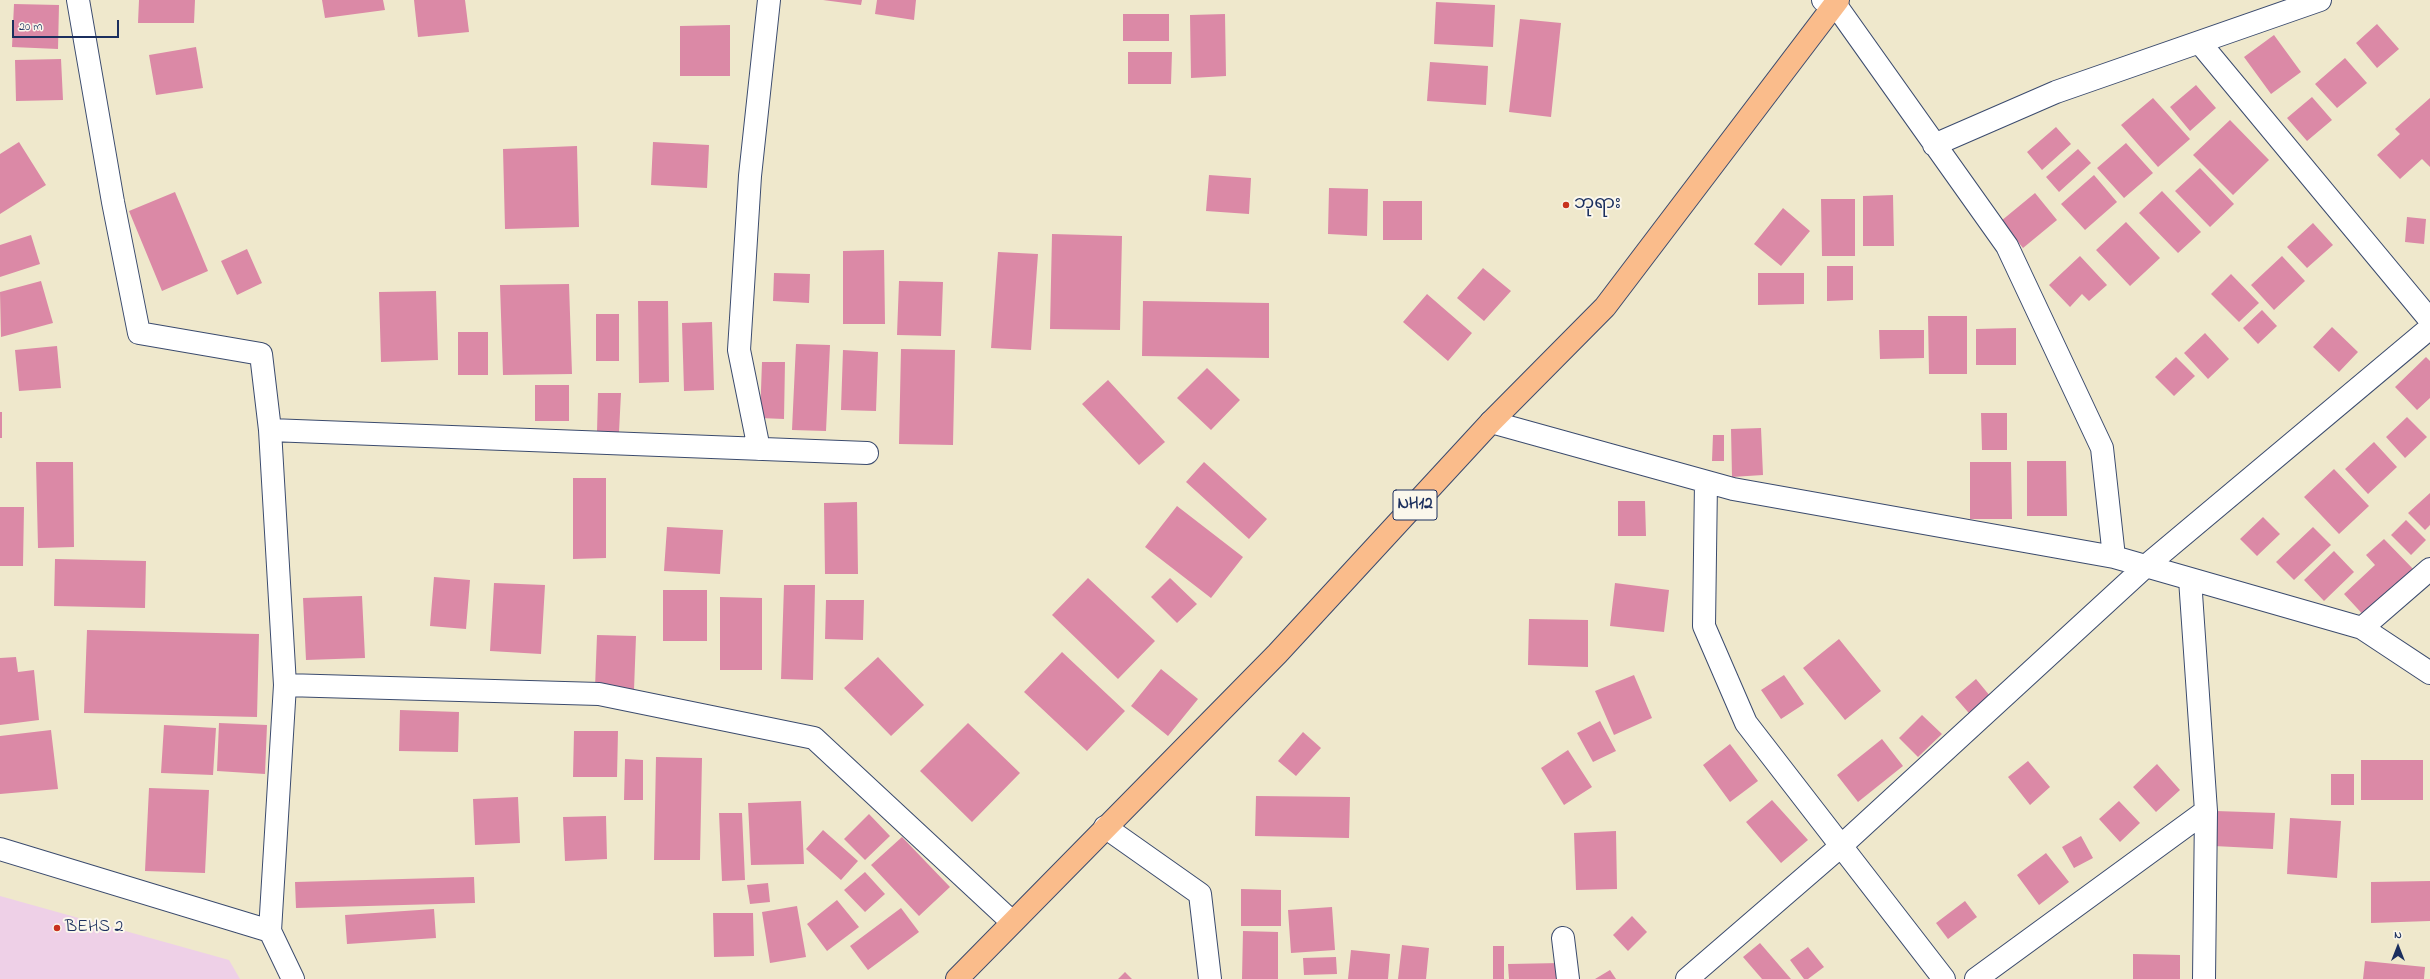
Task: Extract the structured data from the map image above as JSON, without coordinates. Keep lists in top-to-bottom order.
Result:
{
  "streets": {
    "highway": ["NH12"]
  },
  "places": ["ဘုရား", "BEHS 2"],
  "scale_bar": "20 m",
  "north": "top"
}
